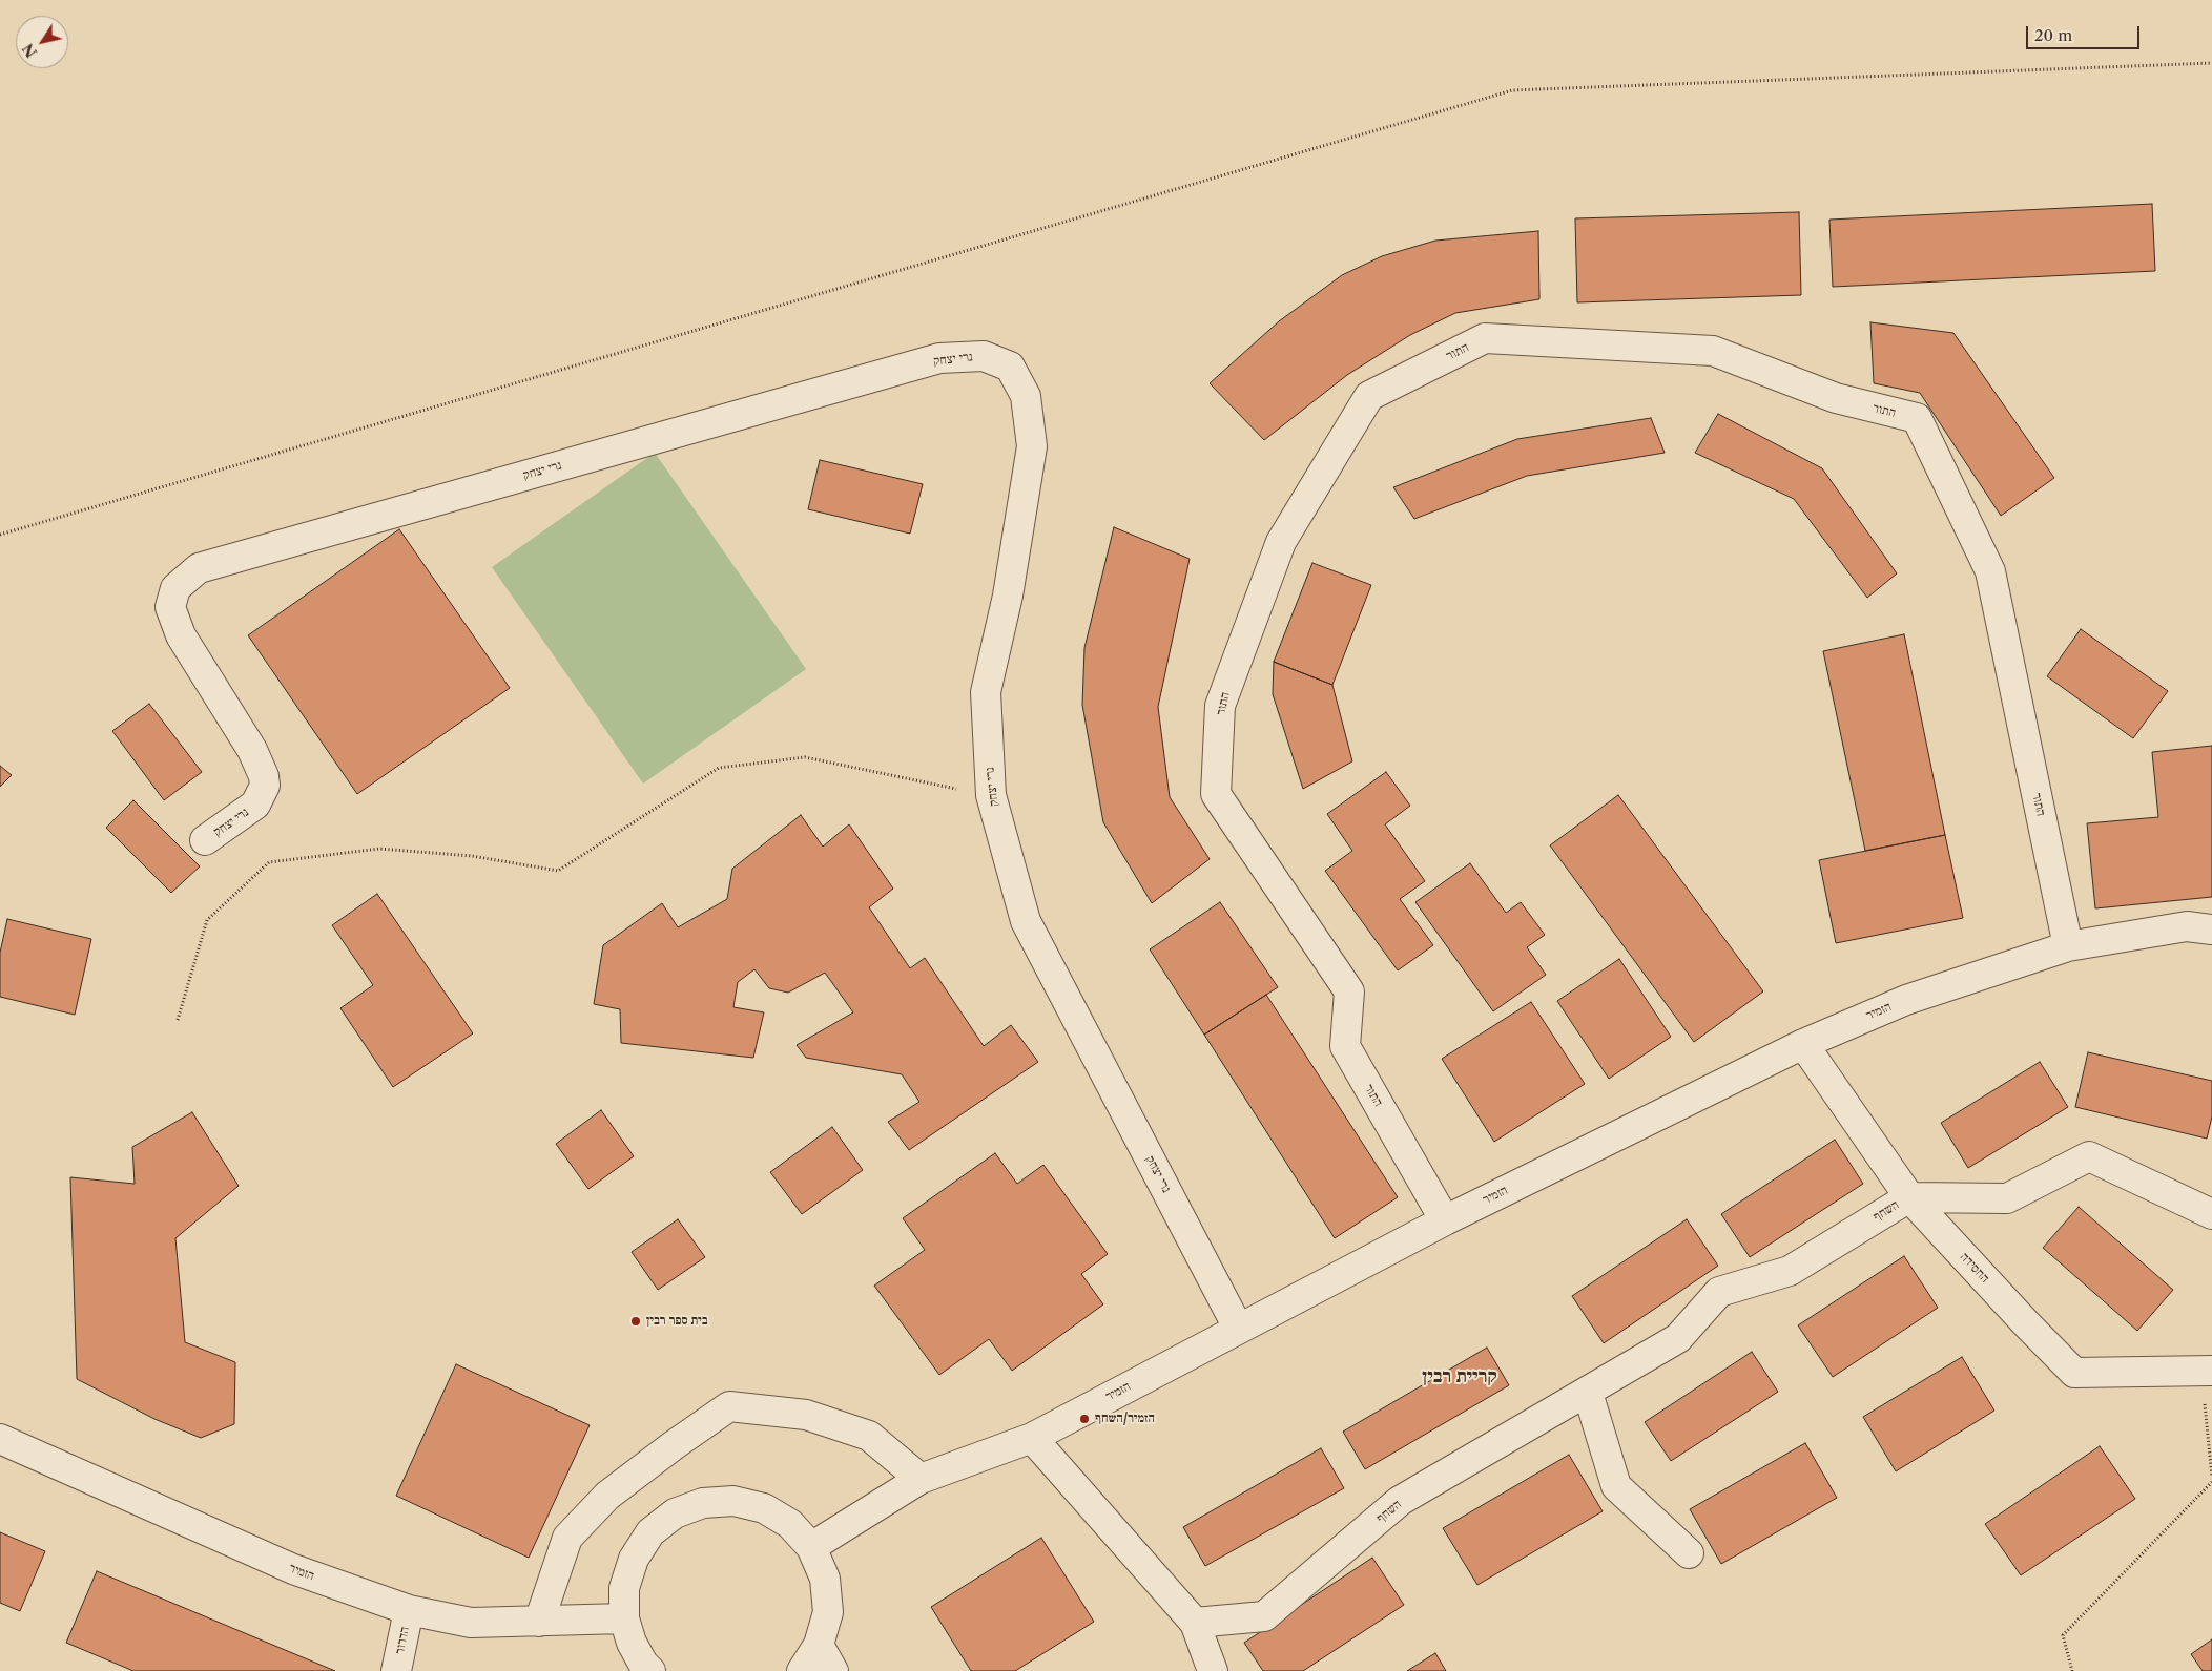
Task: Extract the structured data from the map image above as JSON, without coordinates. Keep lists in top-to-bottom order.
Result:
{
  "streets": {
    "street": [
      "התור",
      "נרי יצחק",
      "הזמיר",
      "השחף",
      "החסידה",
      "הדרור"
    ]
  },
  "crossings": [
    ["התור", "הזמיר"],
    ["נרי יצחק", "הזמיר"],
    ["הזמיר", "החסידה"],
    ["הזמיר", "הדרור"],
    ["השחף", "החסידה"]
  ],
  "districts": ["קריית רבין"],
  "places": ["בית ספר רבין", "הזמיר/השחף"],
  "scale_bar": "20 m",
  "north": "bottom left"
}
